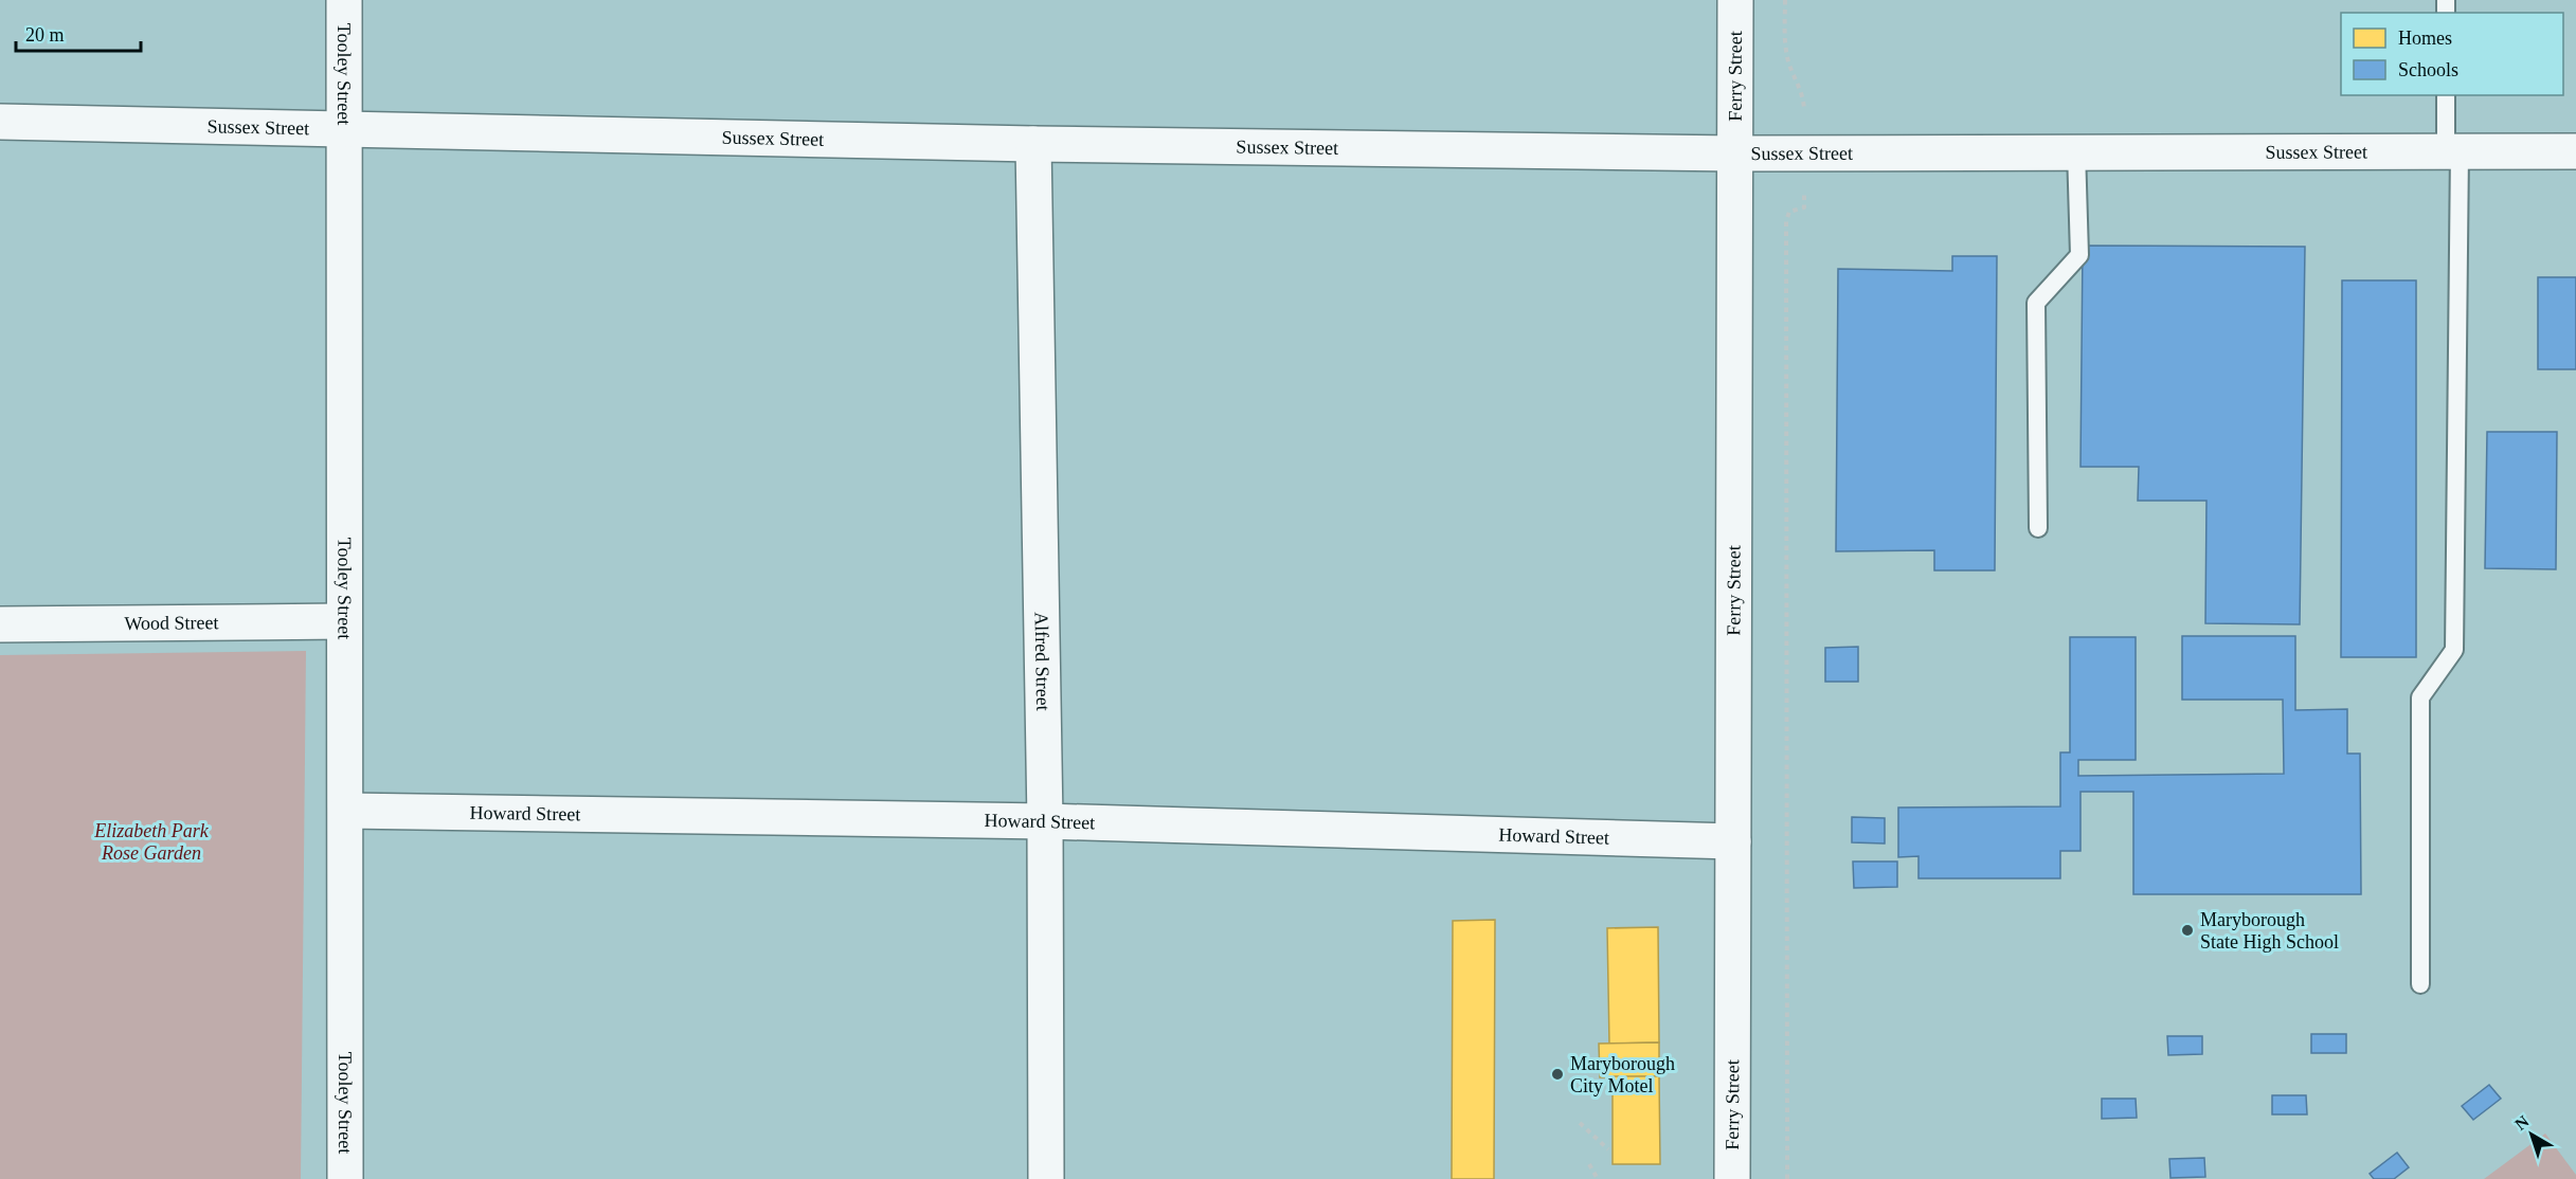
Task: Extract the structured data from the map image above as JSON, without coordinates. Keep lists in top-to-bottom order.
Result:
{
  "streets": {
    "street": [
      "Tooley Street",
      "Ferry Street",
      "Sussex Street",
      "Wood Street",
      "Alfred Street",
      "Howard Street"
    ]
  },
  "crossings": [
    ["Tooley Street", "Sussex Street"],
    ["Tooley Street", "Wood Street"],
    ["Tooley Street", "Howard Street"],
    ["Ferry Street", "Sussex Street"],
    ["Ferry Street", "Howard Street"],
    ["Sussex Street", "Alfred Street"],
    ["Alfred Street", "Howard Street"]
  ],
  "parks": ["Elizabeth Park Rose Garden"],
  "places": ["Maryborough State High School", "Maryborough City Motel"],
  "legend": ["Homes", "Schools"],
  "scale_bar": "20 m",
  "north": "top left"
}
